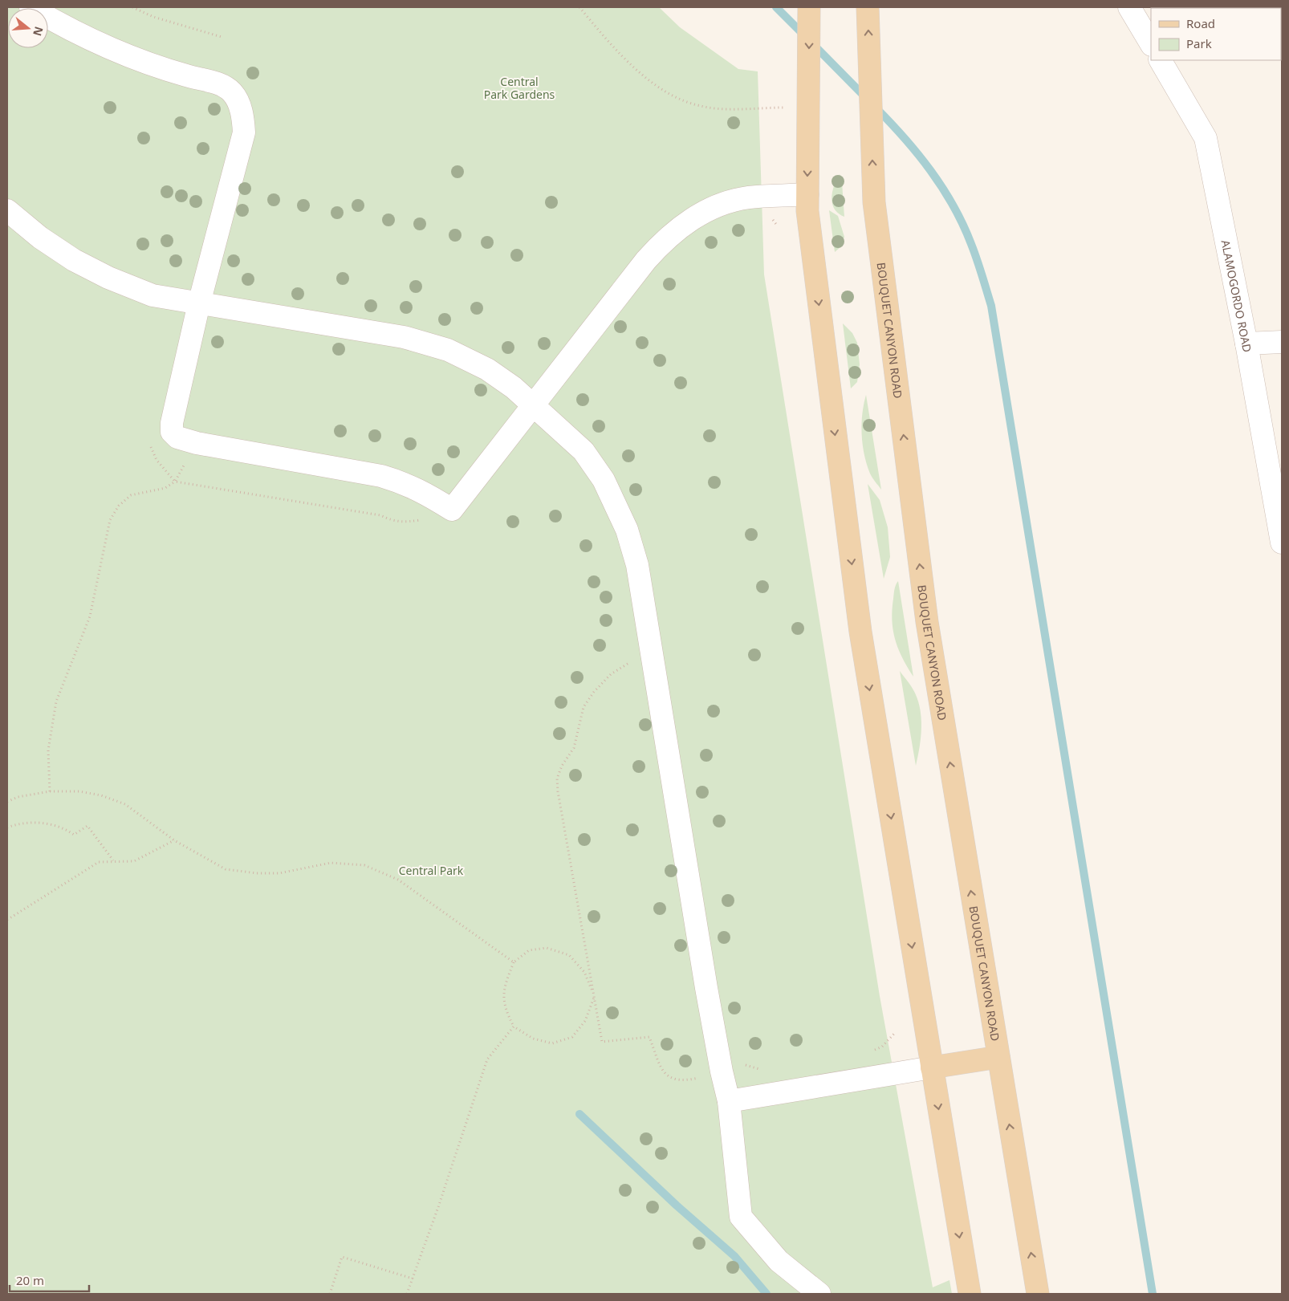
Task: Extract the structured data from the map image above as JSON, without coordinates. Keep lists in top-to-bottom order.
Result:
{
  "streets": {
    "main road": ["BOUQUET CANYON ROAD"],
    "street": ["ALAMOGORDO ROAD"]
  },
  "parks": ["Central Park Gardens", "Central Park"],
  "legend": ["Road", "Park"],
  "scale_bar": "20 m",
  "north": "right"
}
